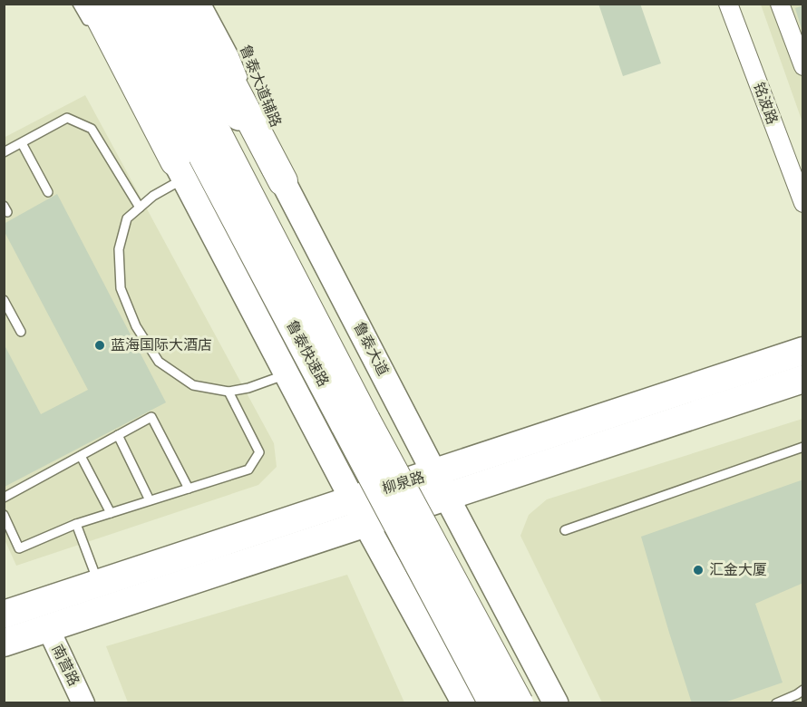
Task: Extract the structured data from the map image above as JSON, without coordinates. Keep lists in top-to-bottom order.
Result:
{
  "streets": {
    "highway": ["鲁泰快速路"],
    "main road": ["鲁泰大道", "柳泉路"],
    "street": ["铭波路", "南营路"],
    "lane": ["鲁泰大道辅路"]
  },
  "crossings": [
    ["鲁泰大道辅路", "鲁泰大道"],
    ["鲁泰大道", "柳泉路"],
    ["柳泉路", "南营路"]
  ],
  "places": ["蓝海国际大酒店", "汇金大厦"]
}
